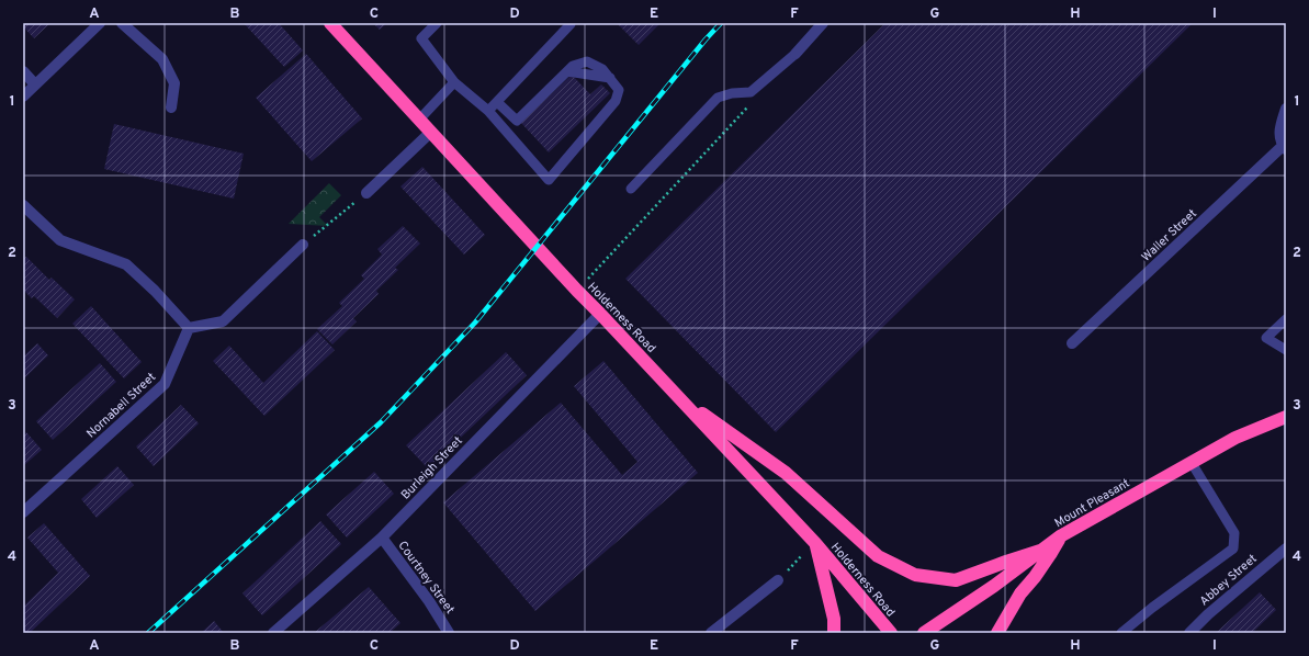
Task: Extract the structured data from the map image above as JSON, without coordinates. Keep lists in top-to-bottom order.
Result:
{
  "streets": {
    "highway": ["Holderness Road", "Mount Pleasant"],
    "street": [
      "Waller Street",
      "Nornabell Street",
      "Burleigh Street",
      "Courtney Street",
      "Abbey Street"
    ]
  },
  "crossings": [
    ["Holderness Road", "Burleigh Street"],
    ["Burleigh Street", "Courtney Street"]
  ],
  "grid": {
    "columns": [
      "A",
      "B",
      "C",
      "D",
      "E",
      "F",
      "G",
      "H",
      "I"
    ],
    "rows": [
      "1",
      "2",
      "3",
      "4"
    ]
  }
}
